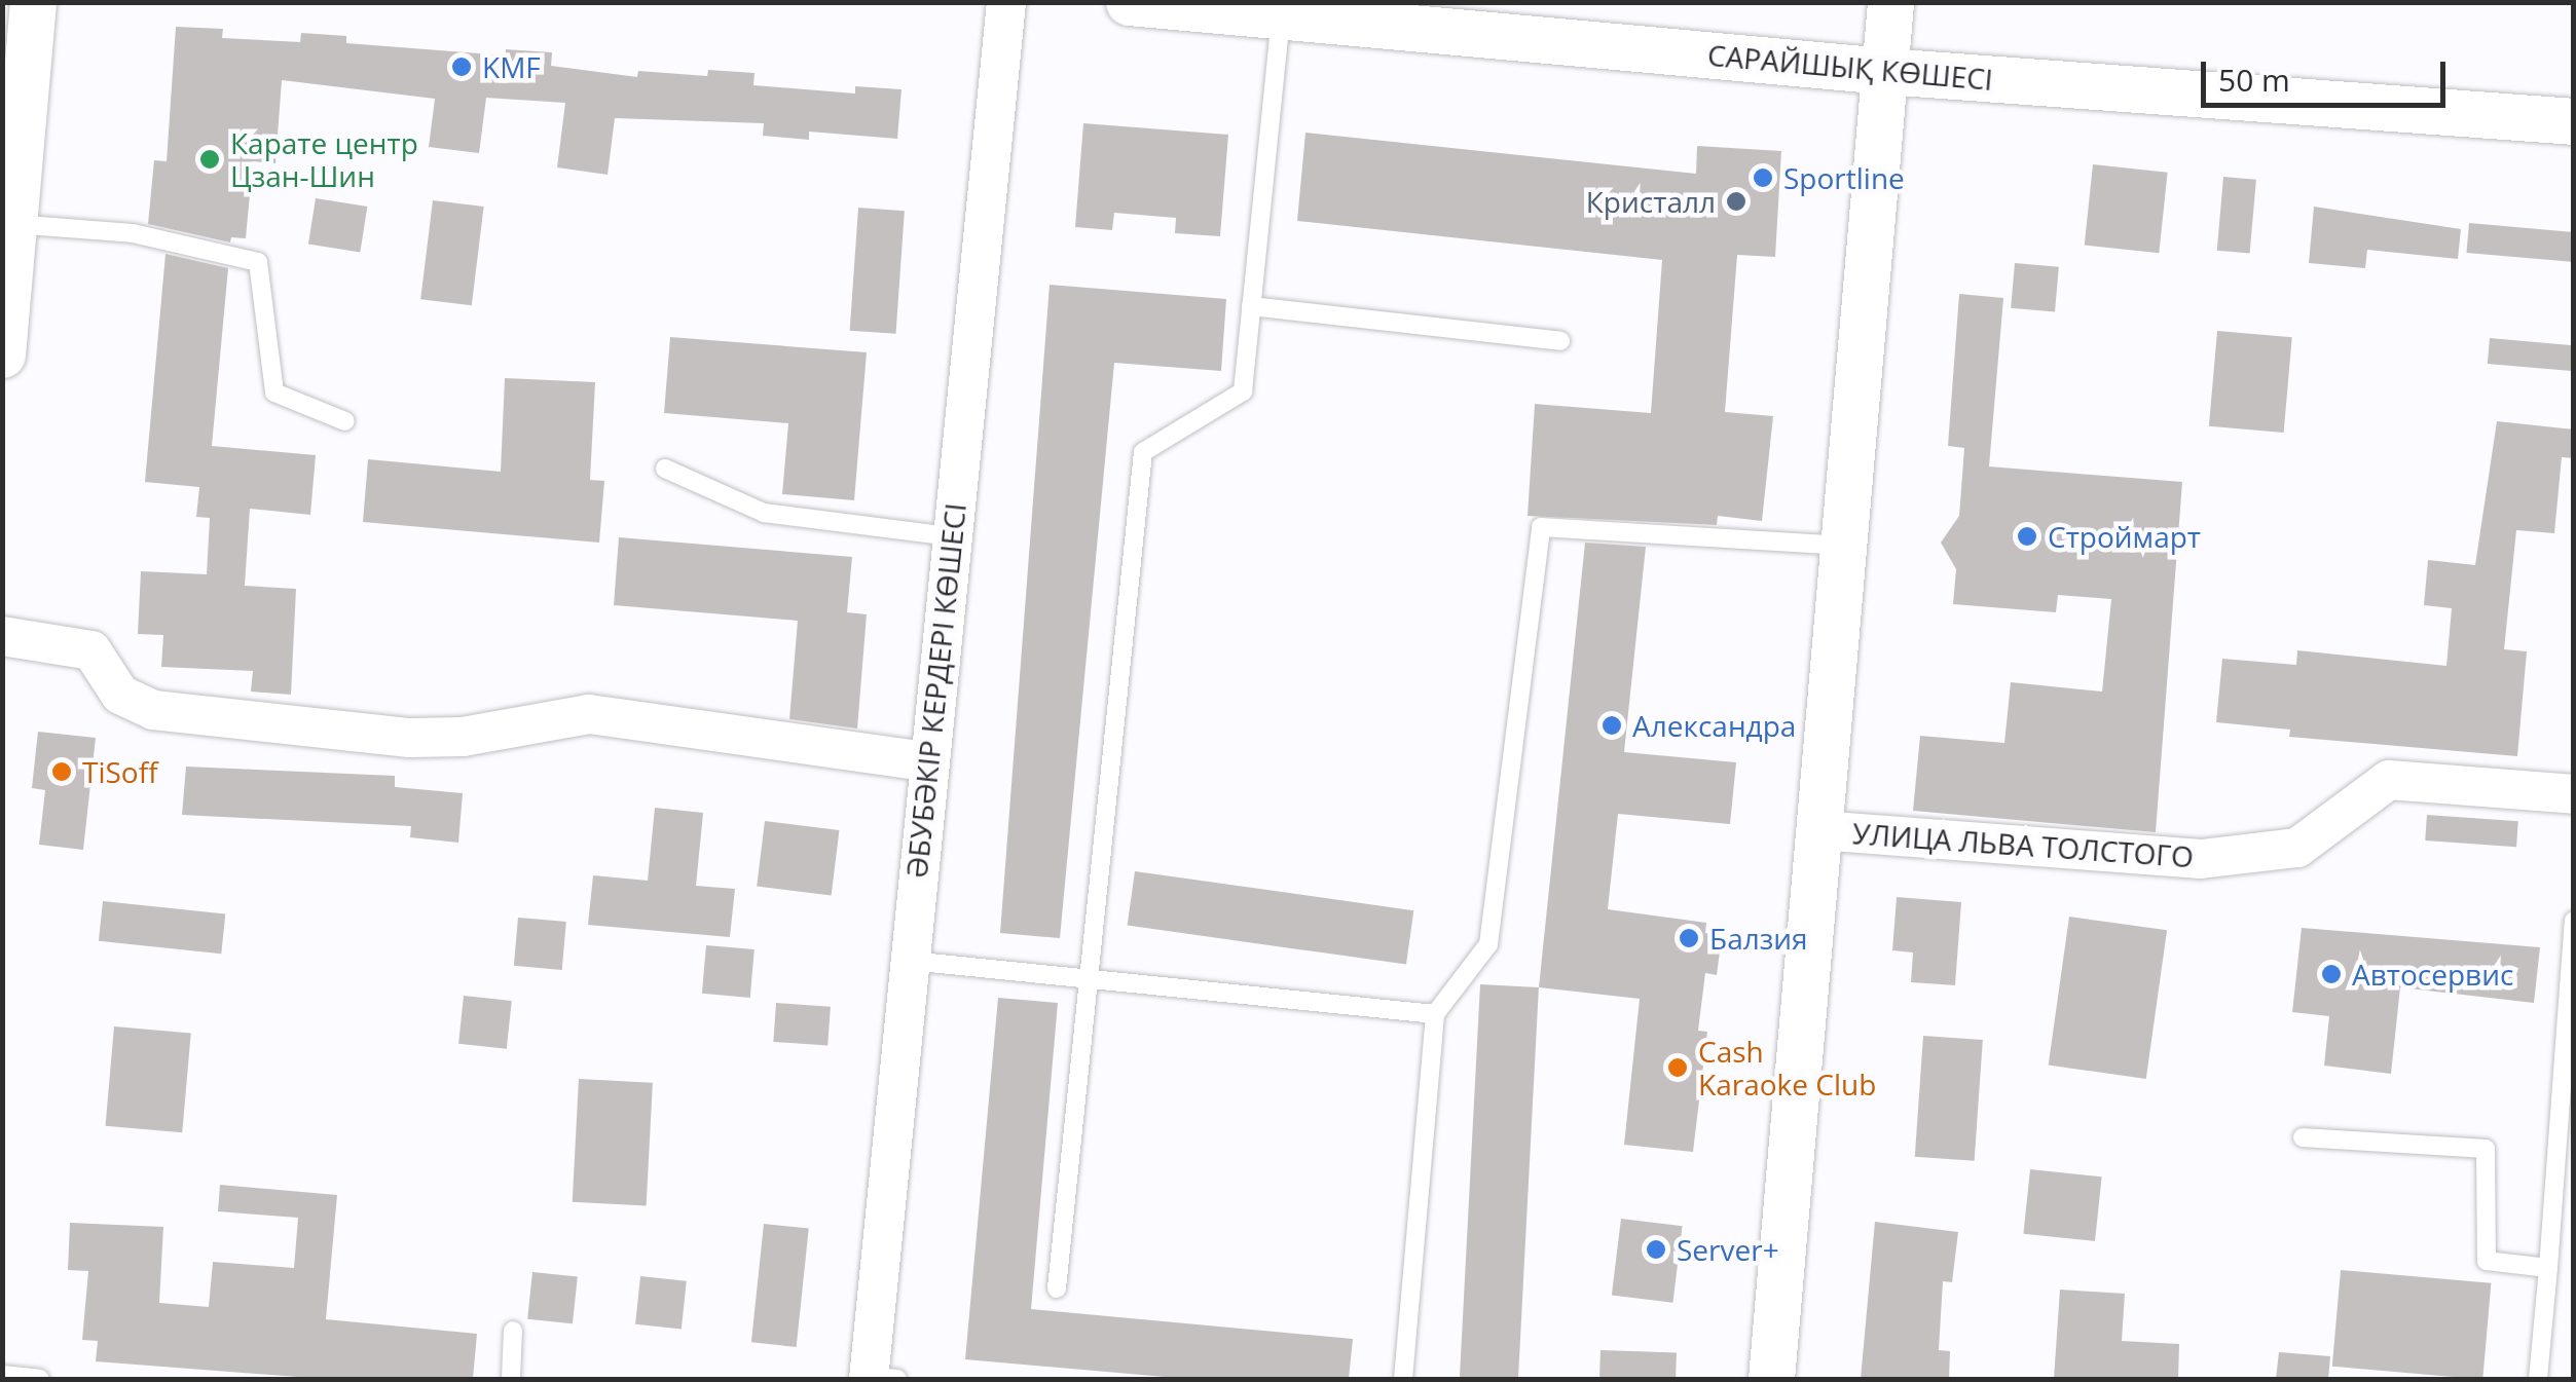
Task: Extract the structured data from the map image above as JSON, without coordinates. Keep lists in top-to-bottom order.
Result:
{
  "streets": {
    "street": ["САРАЙШЫҚ КӨШЕСІ", "ӘБУБӘКІР КЕРДЕРІ КӨШЕСІ", "УЛИЦА ЛЬВА ТОЛСТОГО"]
  },
  "places": [
    "KMF",
    "Карате центр Цзан-Шин",
    "Sportline",
    "Кристалл",
    "Строймарт",
    "Александра",
    "TiSoff",
    "Балзия",
    "Автосервис",
    "Cash Karaoke Club",
    "Server+"
  ],
  "scale_bar": "50 m"
}
